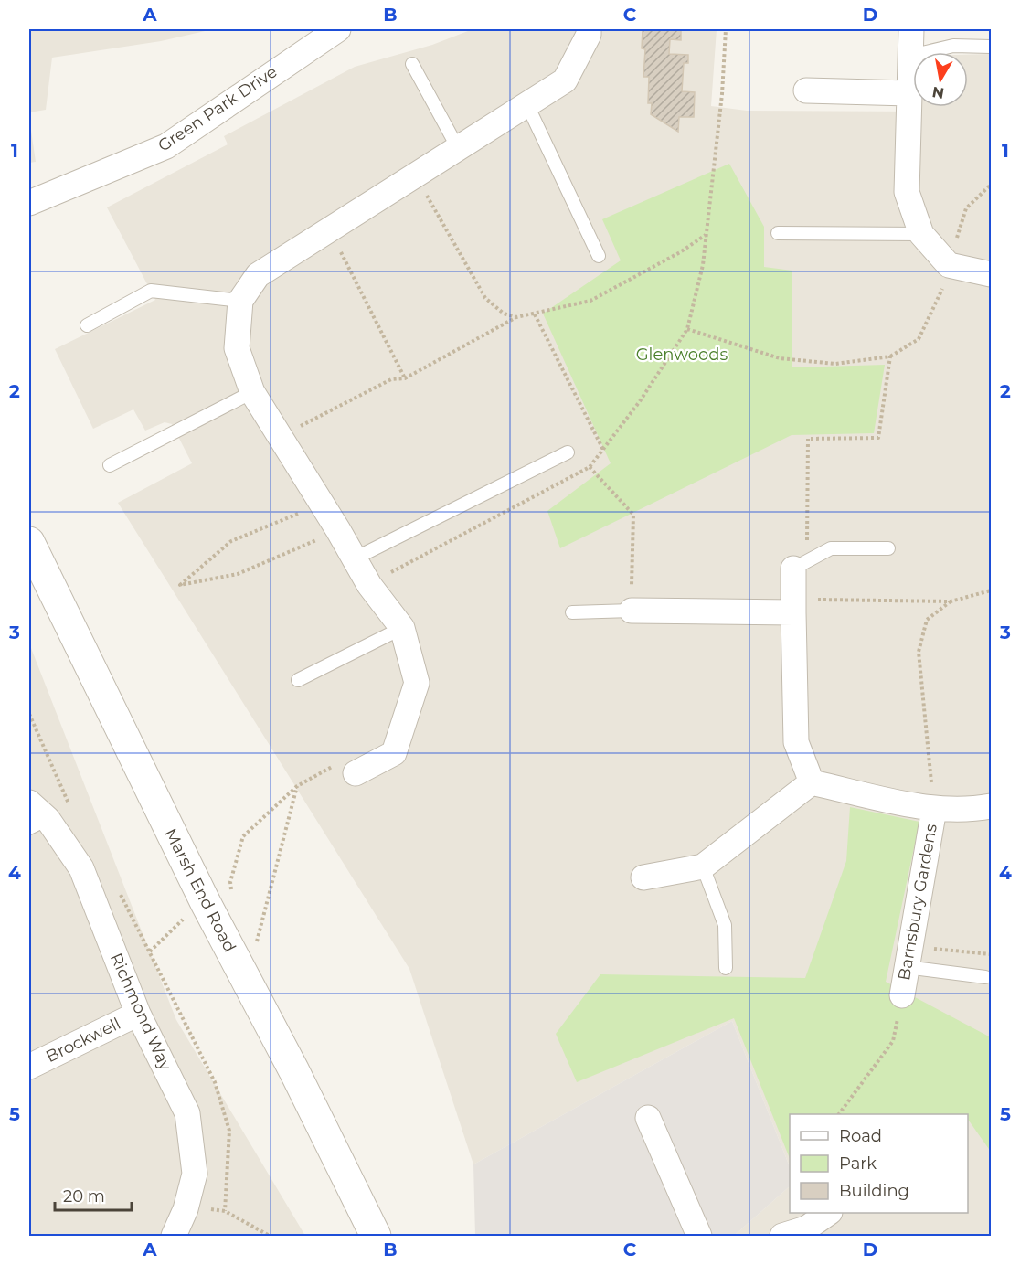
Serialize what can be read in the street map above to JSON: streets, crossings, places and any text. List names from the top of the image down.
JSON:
{
  "streets": {
    "street": [
      "Green Park Drive",
      "Marsh End Road",
      "Barnsbury Gardens",
      "Richmond Way",
      "Brockwell"
    ]
  },
  "crossings": [
    ["Richmond Way", "Brockwell"]
  ],
  "parks": ["Glenwoods"],
  "legend": ["Road", "Park", "Building"],
  "scale_bar": "20 m",
  "north": "bottom",
  "grid": {
    "columns": [
      "A",
      "B",
      "C",
      "D"
    ],
    "rows": [
      "1",
      "2",
      "3",
      "4",
      "5"
    ]
  }
}
